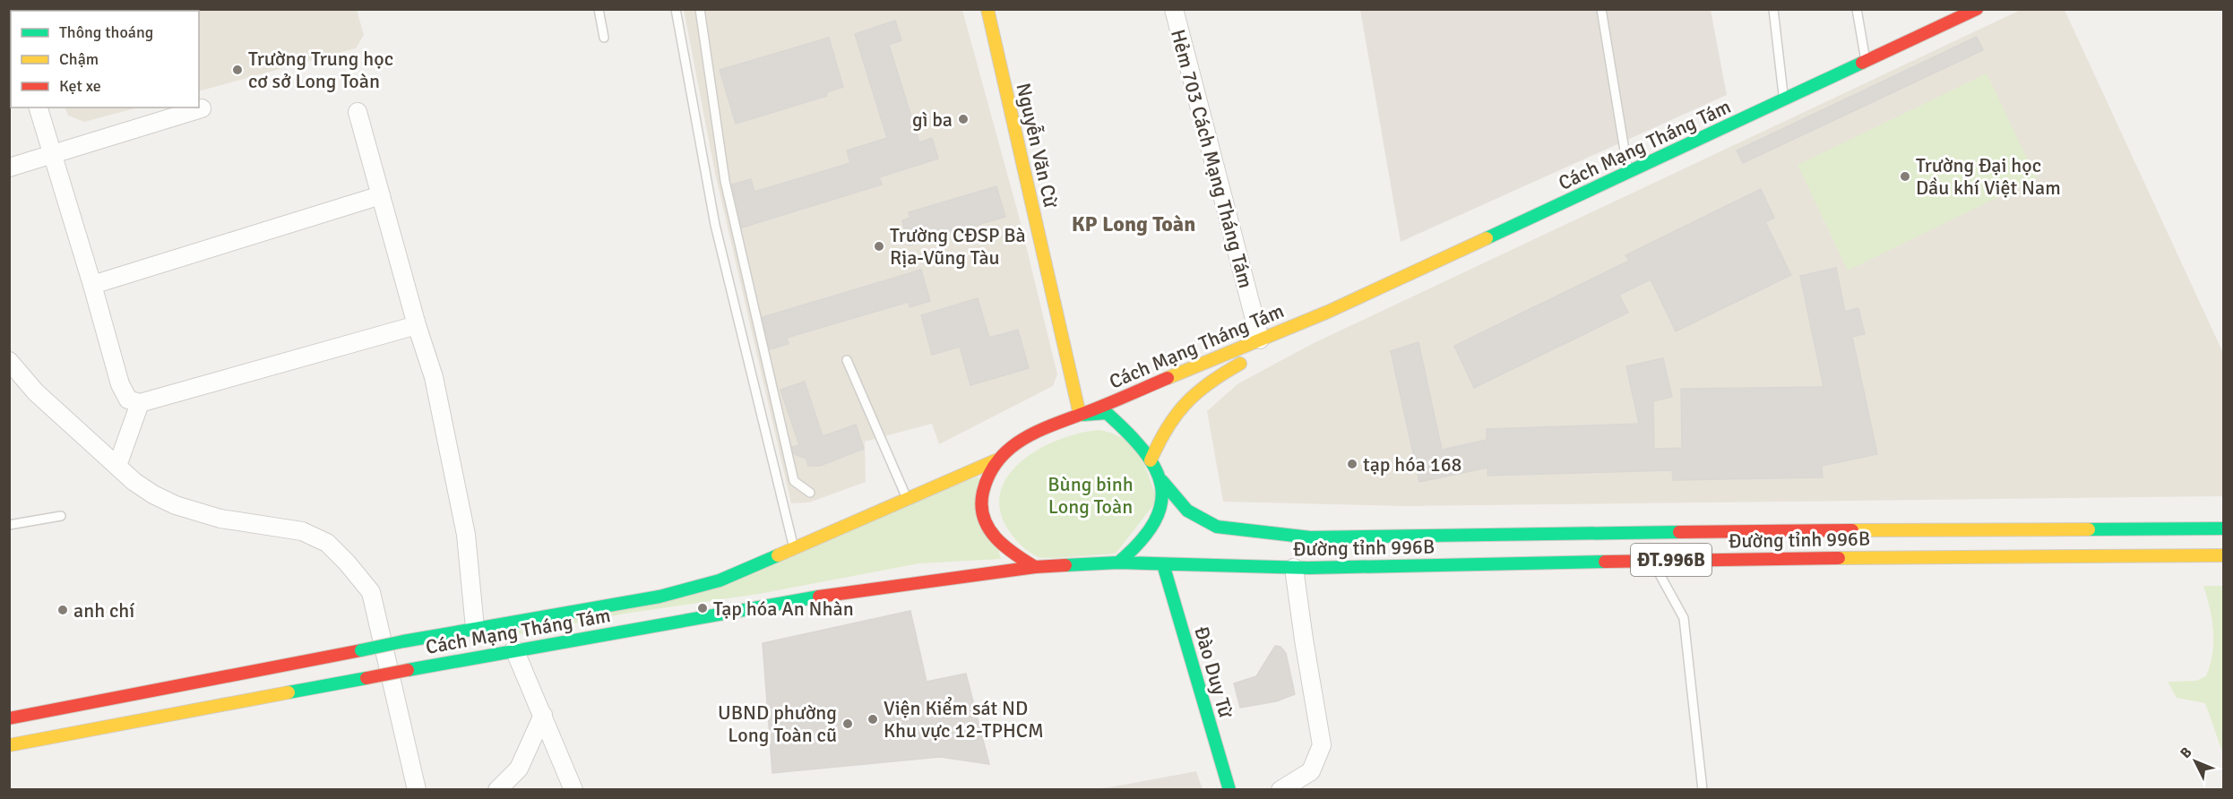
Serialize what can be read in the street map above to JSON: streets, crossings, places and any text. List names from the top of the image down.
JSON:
{
  "streets": {
    "main road": [
      "Cách Mạng Tháng Tám",
      "Nguyễn Văn Cừ",
      "Đường tỉnh 996B",
      "ĐT.996B",
      "Đào Duy Từ"
    ],
    "street": ["Hẻm 703 Cách Mạng Tháng Tám"]
  },
  "crossings": [
    ["Cách Mạng Tháng Tám", "Nguyễn Văn Cừ"],
    ["Cách Mạng Tháng Tám", "Hẻm 703 Cách Mạng Tháng Tám"],
    ["Cách Mạng Tháng Tám", "Đường tỉnh 996B"],
    ["Nguyễn Văn Cừ", "Đường tỉnh 996B"],
    ["Đường tỉnh 996B", "Đào Duy Từ"]
  ],
  "districts": ["KP Long Toàn"],
  "parks": ["Bùng binh Long Toàn"],
  "places": [
    "Trường Trung học cơ sở Long Toàn",
    "gì ba",
    "Trường Đại học Dầu khí Việt Nam",
    "Trường CĐSP Bà Rịa-Vũng Tàu",
    "tạp hóa 168",
    "Tạp hóa An Nhàn",
    "anh chí",
    "Viện Kiểm sát ND Khu vực 12-TPHCM",
    "UBND phường Long Toàn cũ"
  ],
  "legend": ["Thông thoáng", "Chậm", "Kẹt xe"],
  "north": "top left"
}
